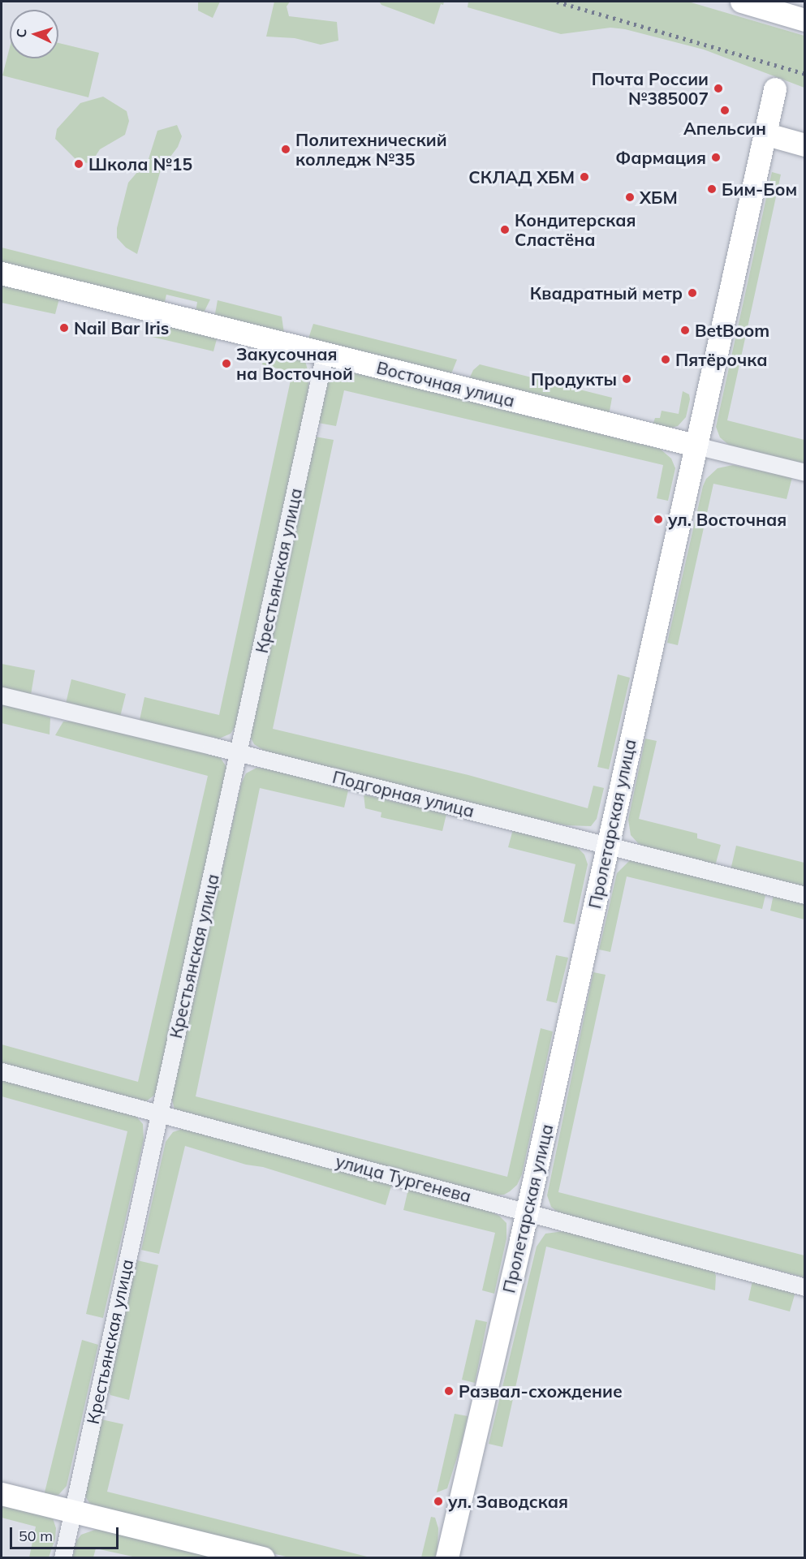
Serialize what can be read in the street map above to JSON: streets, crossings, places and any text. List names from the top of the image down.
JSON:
{
  "streets": {
    "street": [
      "Восточная улица",
      "Крестьянская улица",
      "Подгорная улица",
      "Пролетарская улица",
      "улица Тургенева"
    ]
  },
  "crossings": [
    ["Восточная улица", "Крестьянская улица"],
    ["Восточная улица", "Пролетарская улица"],
    ["Крестьянская улица", "Подгорная улица"],
    ["Крестьянская улица", "улица Тургенева"],
    ["Подгорная улица", "Пролетарская улица"],
    ["Пролетарская улица", "улица Тургенева"]
  ],
  "places": [
    "Почта России №385007",
    "Апельсин",
    "Политехнический колледж №35",
    "Фармация",
    "Школа №15",
    "СКЛАД ХБМ",
    "Бим-Бом",
    "ХБМ",
    "Кондитерская Сластёна",
    "Квадратный метр",
    "Nail Bar Iris",
    "BetBoom",
    "Пятёрочка",
    "Закусочная на Восточной",
    "Продукты",
    "ул. Восточная",
    "Развал-схождение",
    "ул. Заводская"
  ],
  "scale_bar": "50 m",
  "north": "left"
}
